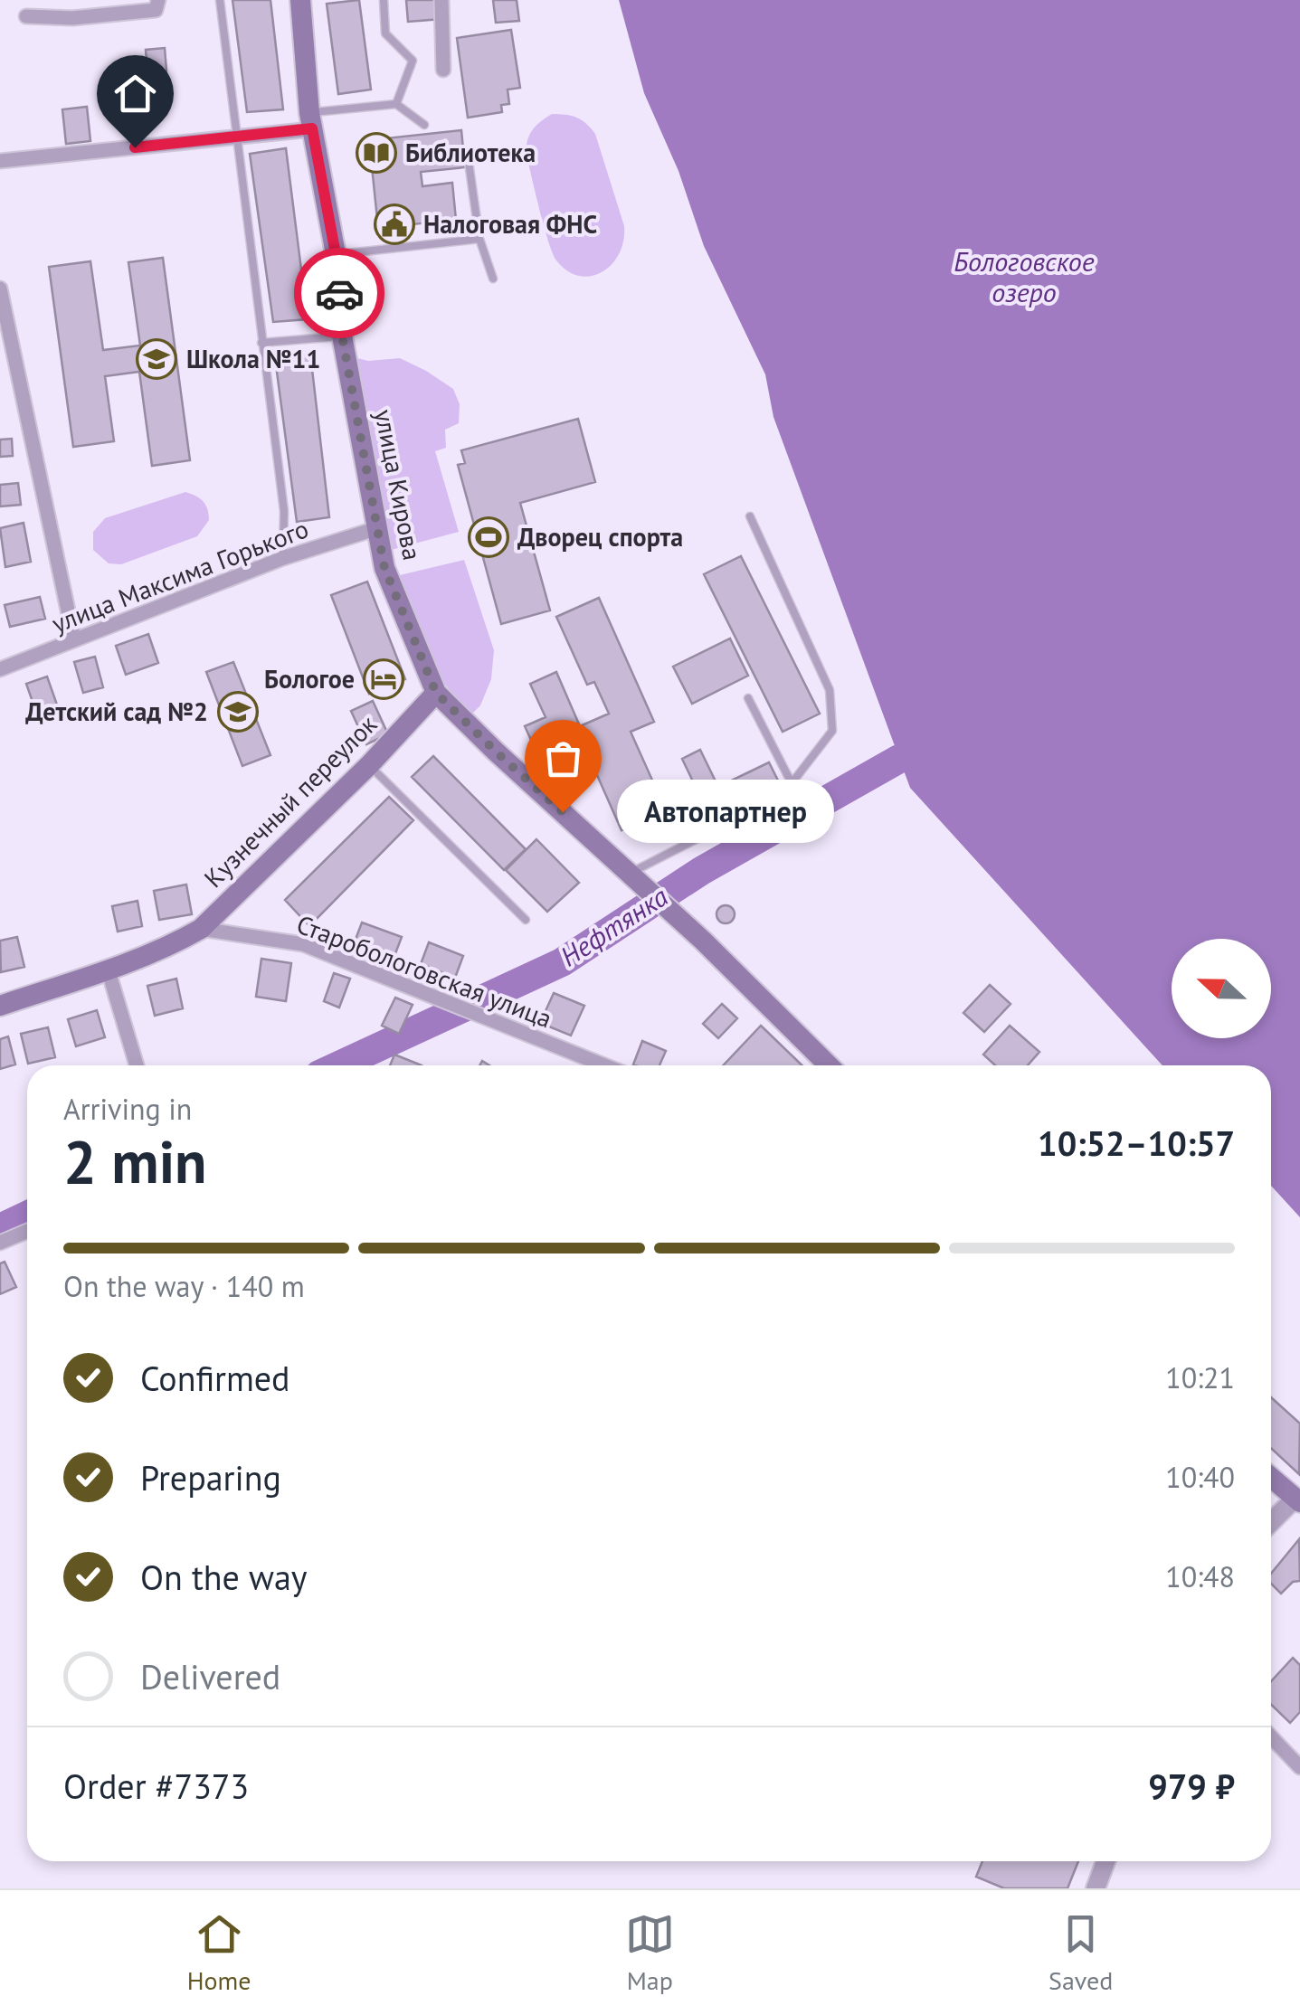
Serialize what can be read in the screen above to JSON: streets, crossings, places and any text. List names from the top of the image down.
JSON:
{
  "streets": {
    "main road": ["улица Кирова", "Кузнечный переулок"],
    "street": ["улица Максима Горького", "Старобологовская улица"]
  },
  "crossings": [
    ["улица Кирова", "улица Максима Горького"],
    ["улица Кирова", "Кузнечный переулок"],
    ["Кузнечный переулок", "Старобологовская улица"]
  ],
  "water": ["Бологовское озеро", "Нефтянка"],
  "places": {
    "library": ["Библиотека"],
    "public building": ["Налоговая ФНС"],
    "school or university": ["Школа №11", "Детский сад №2"],
    "sports": ["Дворец спорта"],
    "hotel": ["Бологое"],
    "other": ["Автопартнер"]
  },
  "north": "left",
  "page": {
    "bubble": "Автопартнер",
    "heading": ["2 min", "Arriving in", "10:52–10:57"],
    "panel": ["Order #7373", "979 ₽"],
    "bar": "On the way · 140 m",
    "list": [
      ["Confirmed", "10:21"],
      ["Preparing", "10:40"],
      ["On the way", "10:48"],
      "Delivered"
    ],
    "tabs": ["Home", "Map", "Saved"]
  }
}
